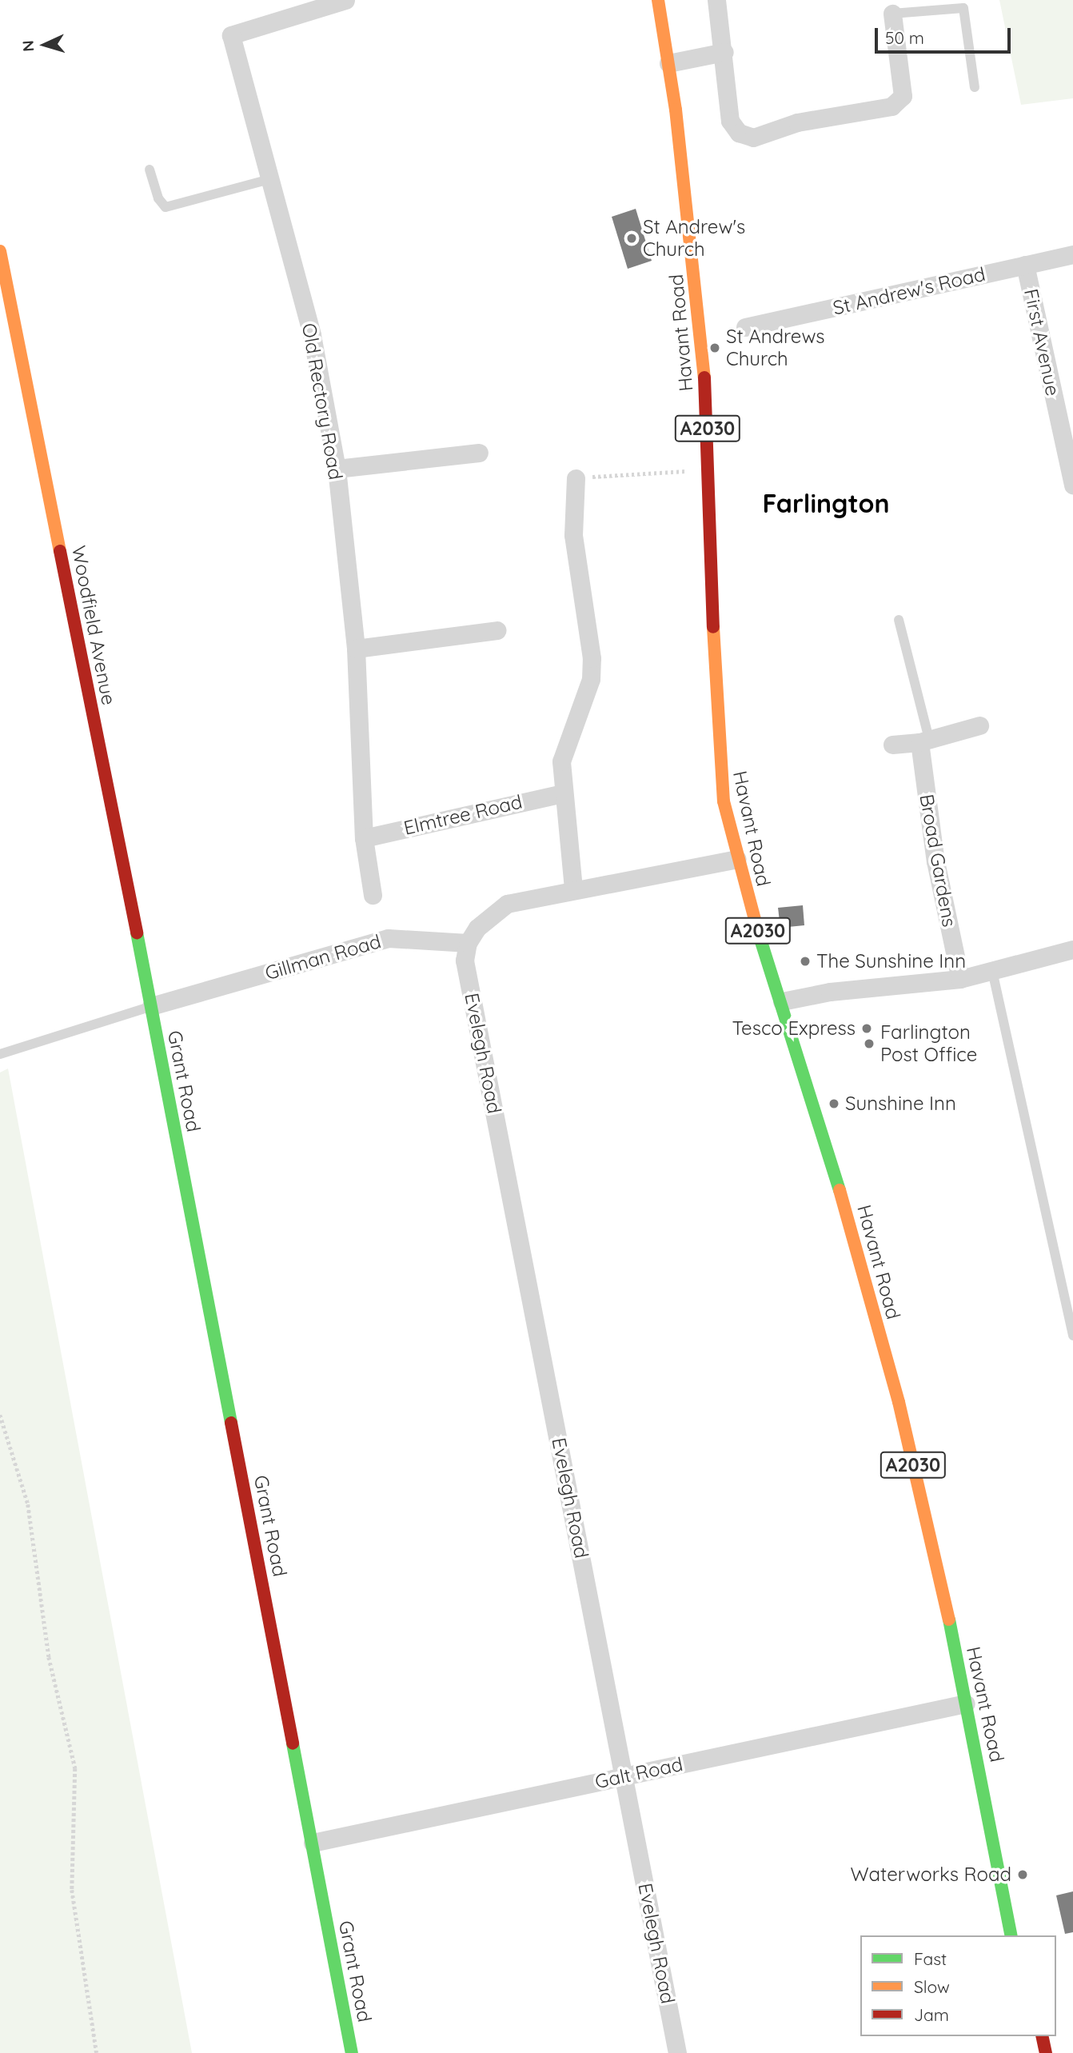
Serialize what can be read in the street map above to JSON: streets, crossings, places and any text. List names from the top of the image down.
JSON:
{
  "streets": {
    "main road": [
      "Havant Road",
      "A2030",
      "Woodfield Avenue",
      "Grant Road"
    ],
    "street": [
      "St Andrew's Road",
      "First Avenue",
      "Old Rectory Road",
      "Elmtree Road",
      "Broad Gardens",
      "Gillman Road",
      "Evelegh Road",
      "Galt Road"
    ]
  },
  "crossings": [
    ["St Andrew's Road", "First Avenue"],
    ["Havant Road", "Galt Road"],
    ["Old Rectory Road", "Elmtree Road"],
    ["Woodfield Avenue", "Gillman Road"],
    ["Woodfield Avenue", "Grant Road"],
    ["Gillman Road", "Evelegh Road"],
    ["Gillman Road", "Grant Road"],
    ["Evelegh Road", "Galt Road"],
    ["Grant Road", "Galt Road"]
  ],
  "districts": ["Farlington"],
  "places": [
    "St Andrew's Church",
    "St Andrews Church",
    "The Sunshine Inn",
    "Tesco Express",
    "Farlington Post Office",
    "Sunshine Inn",
    "Waterworks Road"
  ],
  "legend": ["Fast", "Slow", "Jam"],
  "scale_bar": "50 m",
  "north": "left"
}
